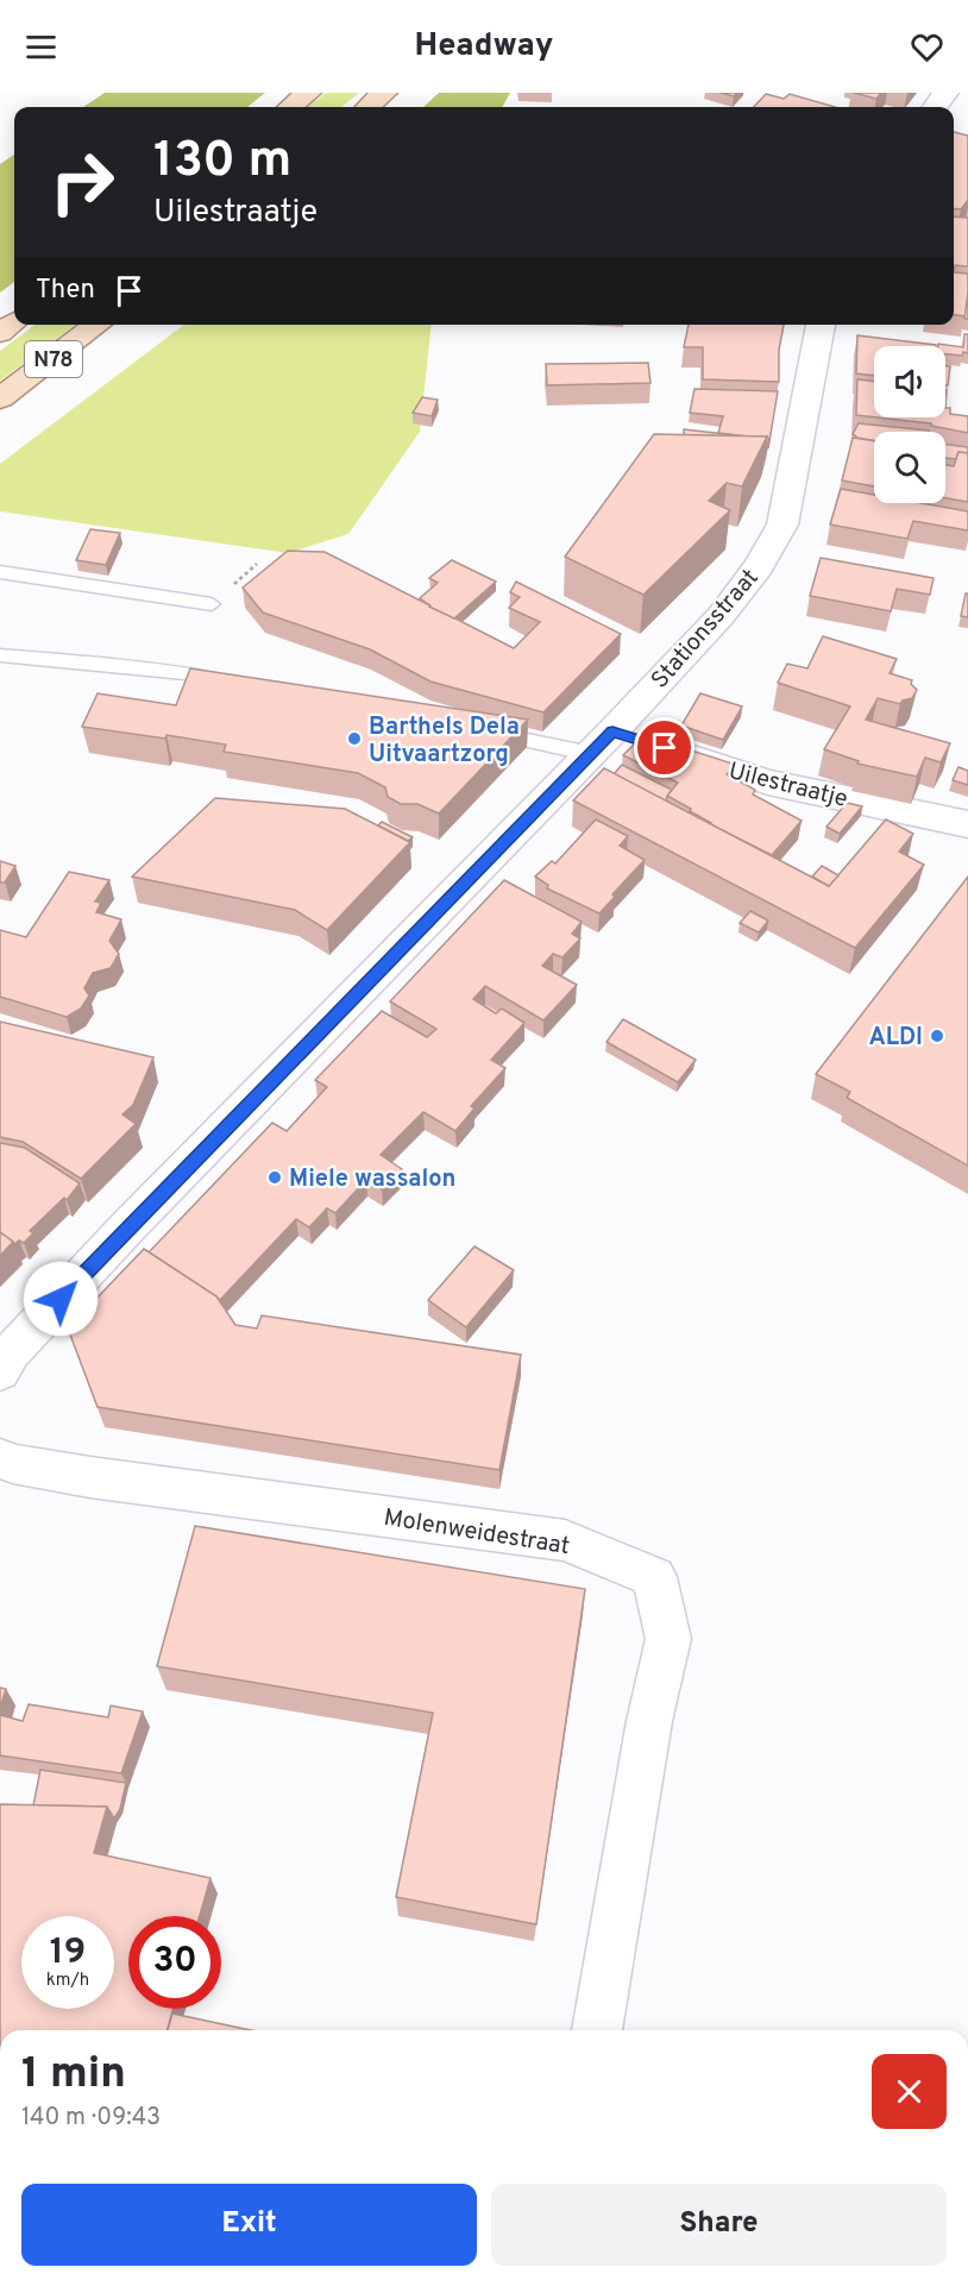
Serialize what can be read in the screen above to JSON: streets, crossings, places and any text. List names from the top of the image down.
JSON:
{
  "streets": {
    "main road": ["N78"],
    "street": ["Stationsstraat", "Uilestraatje", "Molenweidestraat"]
  },
  "crossings": [
    ["Stationsstraat", "Uilestraatje"]
  ],
  "places": ["Barthels Dela Uitvaartzorg", "ALDI", "Miele wassalon"],
  "page": {
    "header": "Headway",
    "turn": ["130 m", "Uilestraatje"],
    "then": "Then",
    "speed": "19 km/h",
    "limit": "30",
    "heading": ["1 min", "140 m · 09:43"],
    "buttons": ["Exit", "Share"]
  }
}
